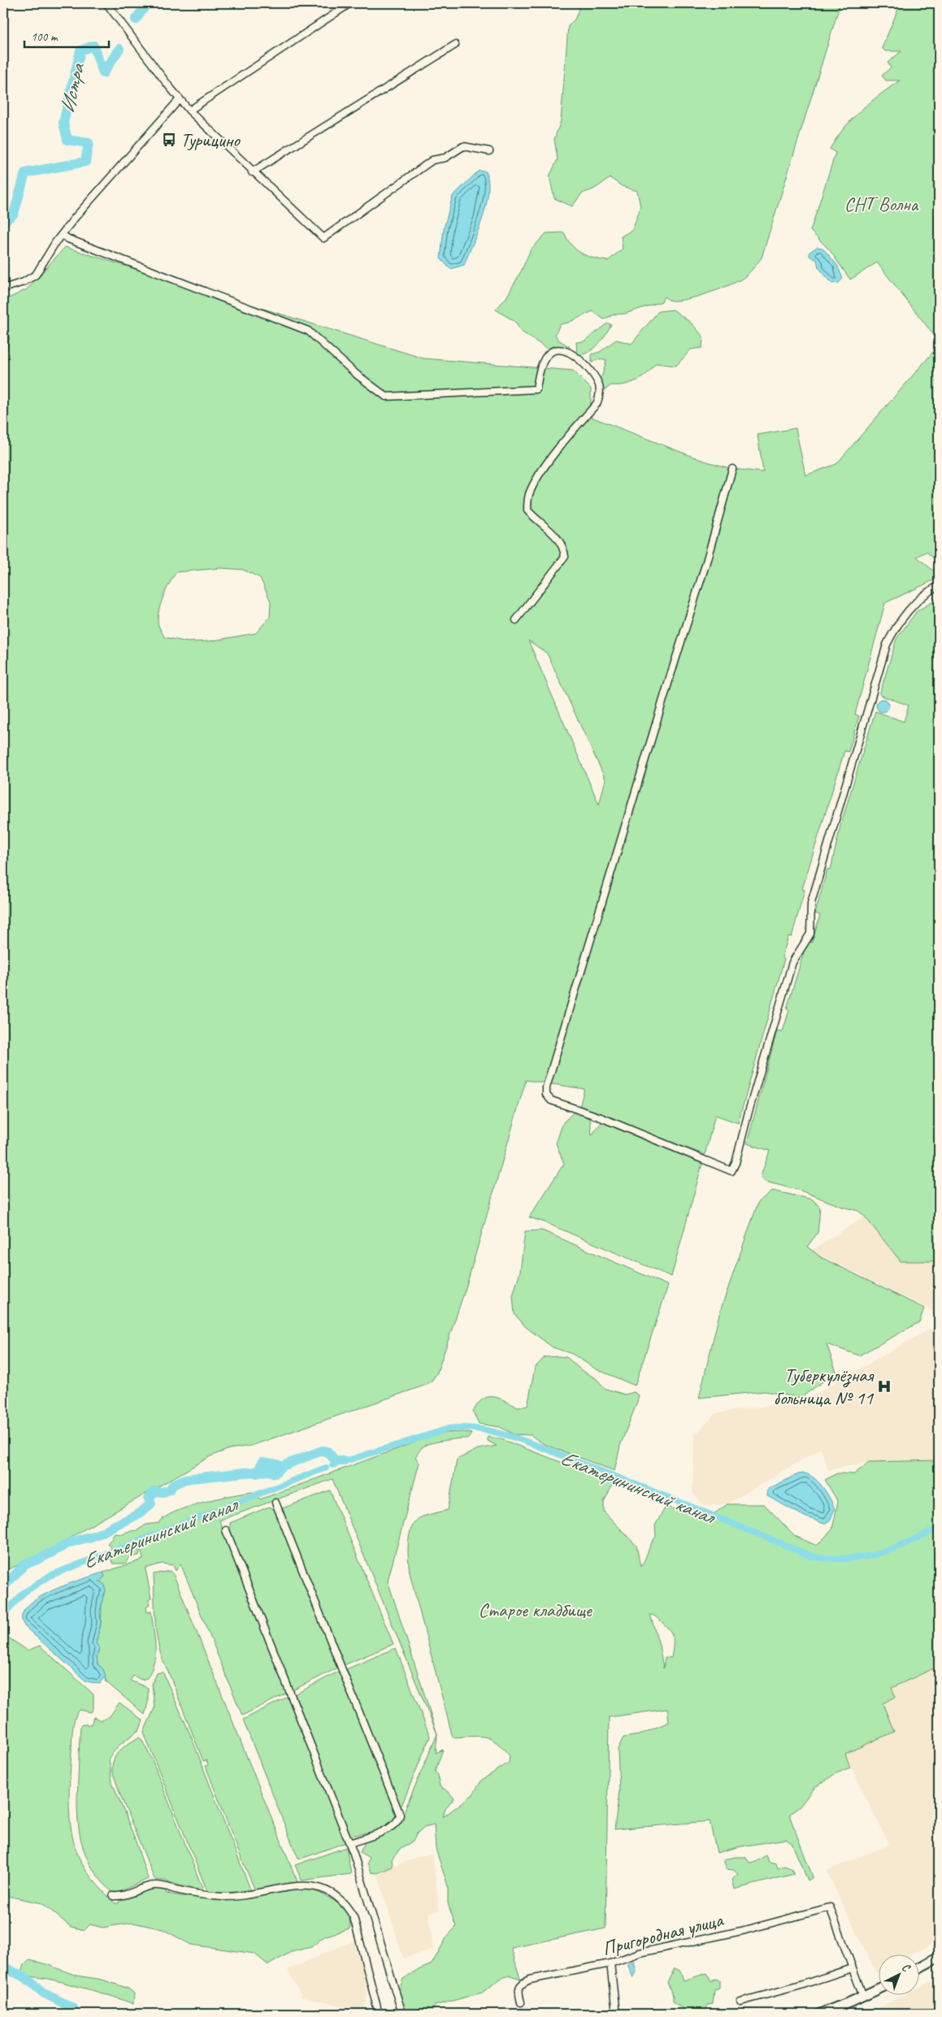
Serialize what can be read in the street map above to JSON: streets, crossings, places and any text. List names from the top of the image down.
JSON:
{
  "streets": {
    "street": ["Пригородная улица"]
  },
  "water": ["Истра", "Екатерининский канал"],
  "parks": ["СНТ Волна", "Старое кладбище"],
  "places": {
    "bus stop": ["Турицино"],
    "hospital": ["Туберкулёзная больница № 11"]
  },
  "scale_bar": "100 m",
  "north": "top right"
}
